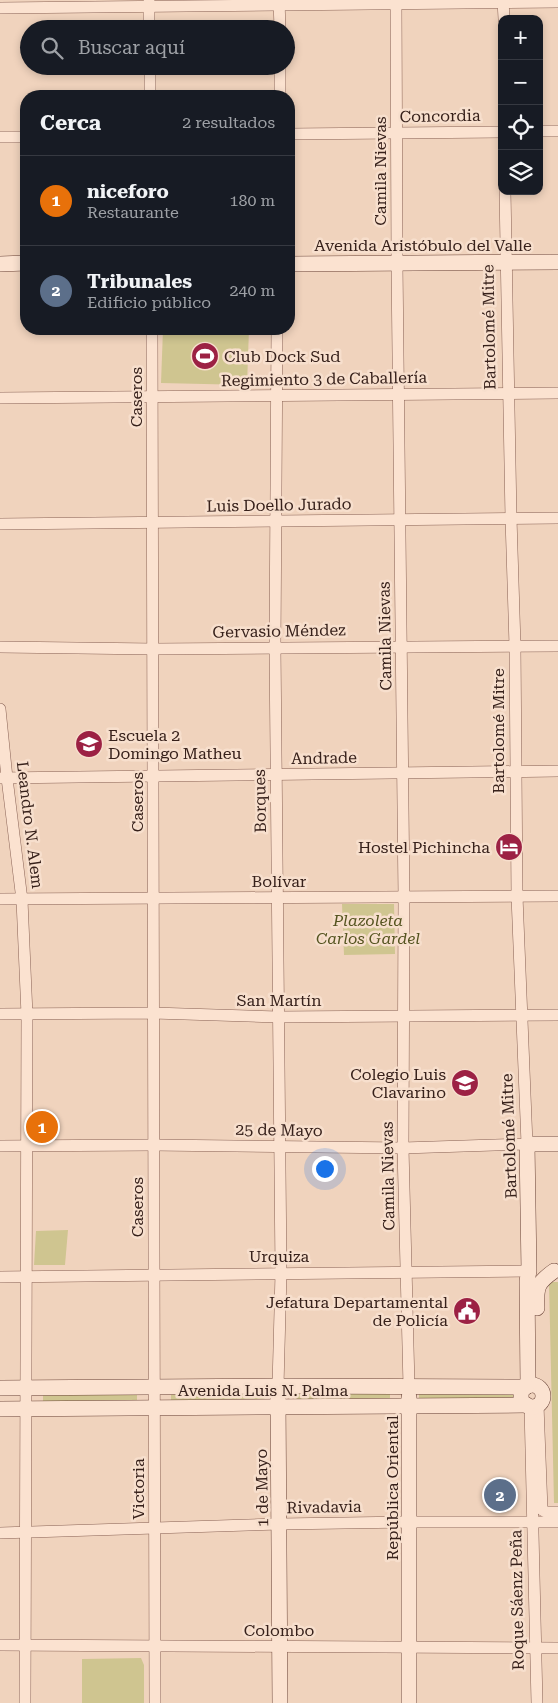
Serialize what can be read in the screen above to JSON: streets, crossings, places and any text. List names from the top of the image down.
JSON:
{
  "streets": {
    "main road": [
      "Avenida Aristóbulo del Valle",
      "Bartolomé Mitre",
      "25 de Mayo",
      "Urquiza",
      "Avenida Luis N. Palma",
      "1 de Mayo",
      "República Oriental"
    ],
    "street": [
      "Concordia",
      "Camila Nievas",
      "Regimiento 3 de Caballería",
      "Caseros",
      "Luis Doello Jurado",
      "Gervasio Méndez",
      "Andrade",
      "Borques",
      "Leandro N. Alem",
      "Bolívar",
      "San Martín",
      "Victoria",
      "Rivadavia",
      "Roque Sáenz Peña",
      "Colombo"
    ]
  },
  "crossings": [
    ["Concordia", "Camila Nievas"],
    ["Camila Nievas", "Avenida Aristóbulo del Valle"],
    ["Camila Nievas", "Regimiento 3 de Caballería"],
    ["Camila Nievas", "Luis Doello Jurado"],
    ["Camila Nievas", "Gervasio Méndez"],
    ["Camila Nievas", "Andrade"],
    ["Camila Nievas", "Bolívar"],
    ["Camila Nievas", "San Martín"],
    ["Camila Nievas", "25 de Mayo"],
    ["Camila Nievas", "Urquiza"],
    ["Camila Nievas", "República Oriental"],
    ["Avenida Aristóbulo del Valle", "Bartolomé Mitre"],
    ["Bartolomé Mitre", "Regimiento 3 de Caballería"],
    ["Bartolomé Mitre", "Luis Doello Jurado"],
    ["Bartolomé Mitre", "Gervasio Méndez"],
    ["Bartolomé Mitre", "Andrade"],
    ["Bartolomé Mitre", "Bolívar"],
    ["Bartolomé Mitre", "San Martín"],
    ["Bartolomé Mitre", "25 de Mayo"],
    ["Bartolomé Mitre", "Urquiza"],
    ["Regimiento 3 de Caballería", "Caseros"],
    ["Regimiento 3 de Caballería", "Borques"],
    ["Caseros", "Luis Doello Jurado"],
    ["Caseros", "Gervasio Méndez"],
    ["Caseros", "Andrade"],
    ["Caseros", "Bolívar"],
    ["Caseros", "San Martín"],
    ["Caseros", "25 de Mayo"],
    ["Caseros", "Urquiza"],
    ["Caseros", "Victoria"],
    ["Luis Doello Jurado", "Borques"],
    ["Gervasio Méndez", "Borques"],
    ["Andrade", "Borques"],
    ["Andrade", "Leandro N. Alem"],
    ["Borques", "Bolívar"],
    ["Borques", "San Martín"],
    ["Borques", "25 de Mayo"],
    ["Borques", "Urquiza"],
    ["Borques", "1 de Mayo"],
    ["Leandro N. Alem", "Bolívar"],
    ["Leandro N. Alem", "San Martín"],
    ["Leandro N. Alem", "25 de Mayo"],
    ["Leandro N. Alem", "Urquiza"],
    ["Leandro N. Alem", "Avenida Luis N. Palma"],
    ["Leandro N. Alem", "Rivadavia"],
    ["Leandro N. Alem", "Colombo"],
    ["Urquiza", "1 de Mayo"],
    ["Urquiza", "República Oriental"],
    ["Urquiza", "Victoria"],
    ["Avenida Luis N. Palma", "1 de Mayo"],
    ["Avenida Luis N. Palma", "República Oriental"],
    ["Avenida Luis N. Palma", "Victoria"],
    ["Avenida Luis N. Palma", "Roque Sáenz Peña"],
    ["1 de Mayo", "Rivadavia"],
    ["1 de Mayo", "Colombo"],
    ["República Oriental", "Rivadavia"],
    ["República Oriental", "Colombo"],
    ["Victoria", "Rivadavia"],
    ["Victoria", "Colombo"],
    ["Rivadavia", "Roque Sáenz Peña"],
    ["Roque Sáenz Peña", "Colombo"]
  ],
  "parks": ["Plazoleta Carlos Gardel"],
  "places": {
    "sports": ["Club Dock Sud"],
    "school or university": ["Escuela 2 Domingo Matheu", "Colegio Luis Clavarino"],
    "hotel": ["Hostel Pichincha"],
    "public building": ["Jefatura Departamental de Policía"]
  },
  "page": {
    "map_buttons": ["+", "−"],
    "search": "Buscar aquí",
    "heading": ["Cerca", "2 resultados"],
    "list": [
      {
        "mark": "1",
        "name": "niceforo",
        "note": "Restaurante",
        "value": "180 m"
      },
      {
        "mark": "2",
        "name": "Tribunales",
        "note": "Edificio público",
        "value": "240 m"
      }
    ],
    "pins": ["1", "2"]
  }
}
